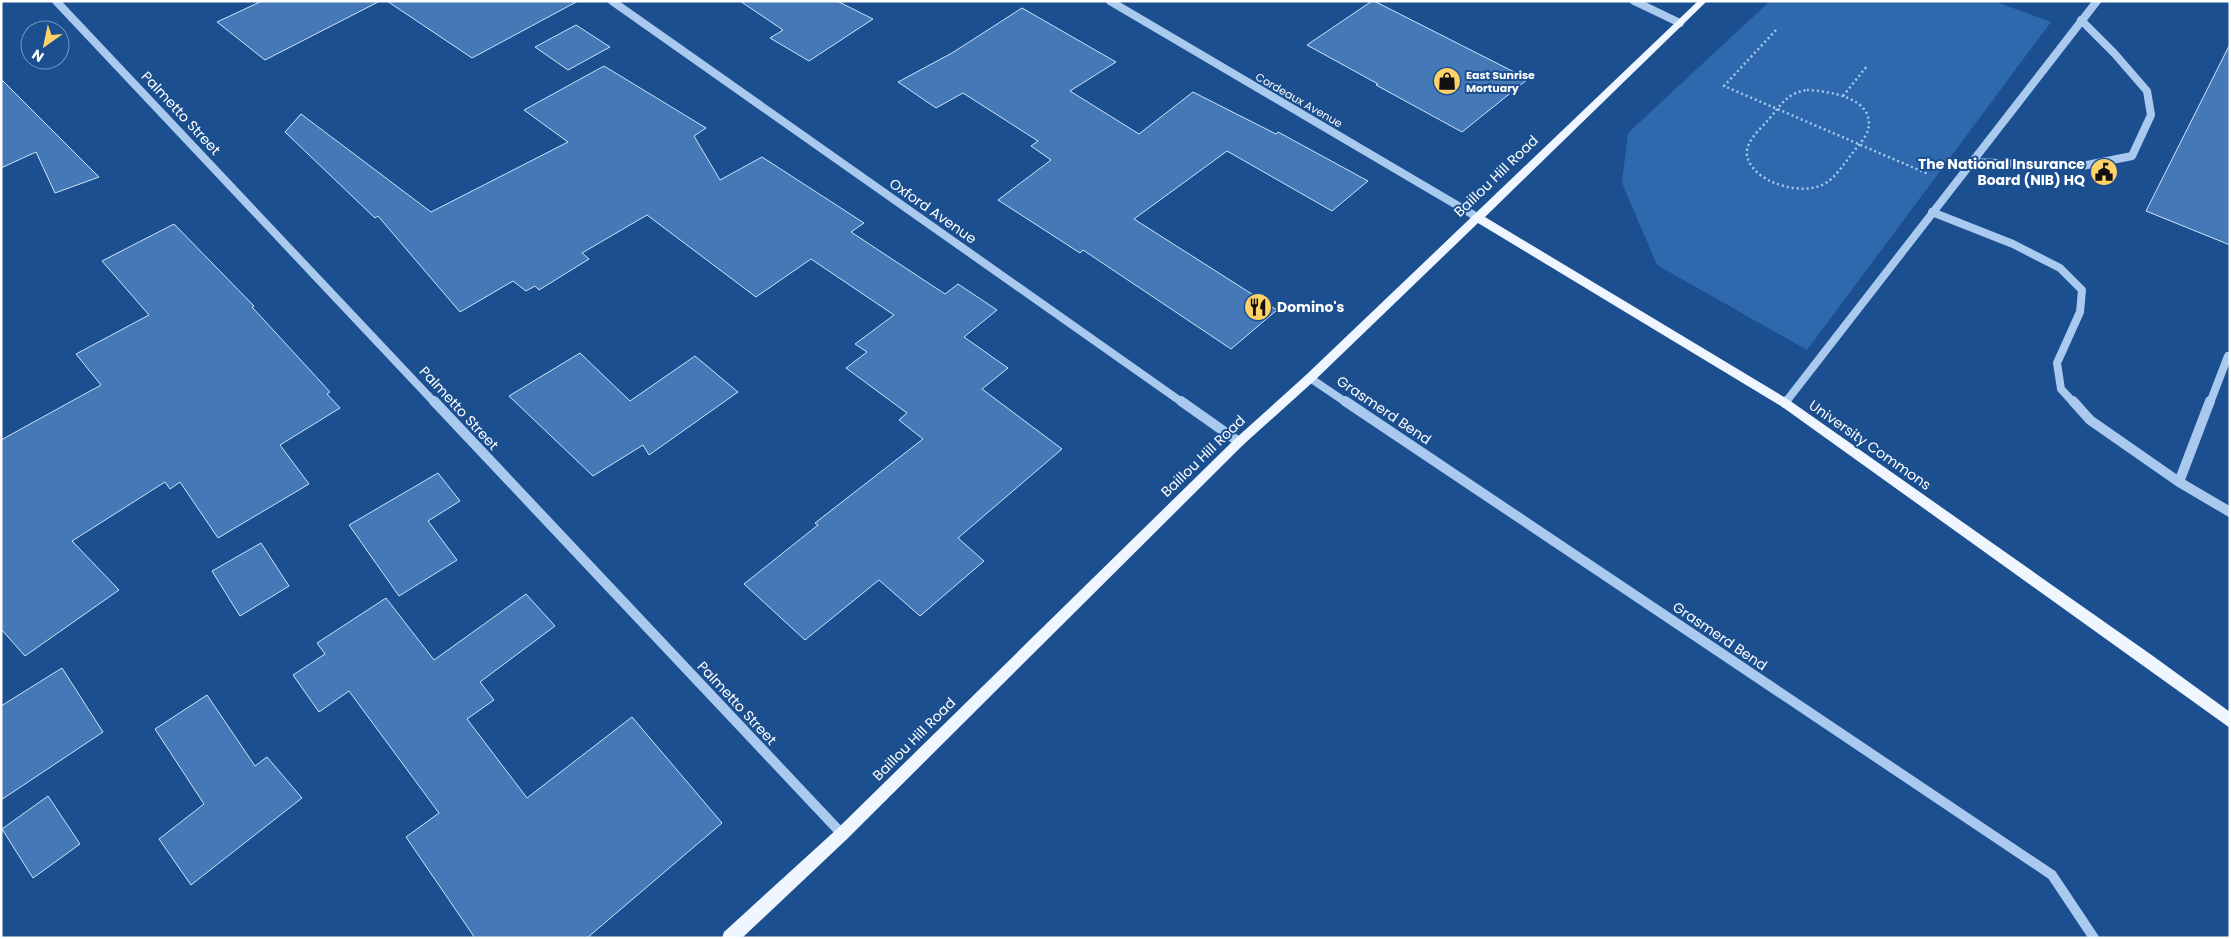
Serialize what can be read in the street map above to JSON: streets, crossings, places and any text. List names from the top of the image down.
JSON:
{
  "streets": {
    "main road": ["Baillou Hill Road", "University Commons"],
    "street": [
      "Cordeaux Avenue",
      "Palmetto Street",
      "Oxford Avenue",
      "Grasmerd Bend"
    ]
  },
  "crossings": [
    ["Cordeaux Avenue", "Baillou Hill Road"],
    ["Cordeaux Avenue", "University Commons"],
    ["Palmetto Street", "Baillou Hill Road"],
    ["Baillou Hill Road", "Oxford Avenue"],
    ["Baillou Hill Road", "Grasmerd Bend"],
    ["Baillou Hill Road", "University Commons"]
  ],
  "places": {
    "shop": ["East Sunrise Mortuary"],
    "public building": ["The National Insurance Board (NIB) HQ"],
    "restaurant": ["Domino's"]
  },
  "north": "bottom left"
}
